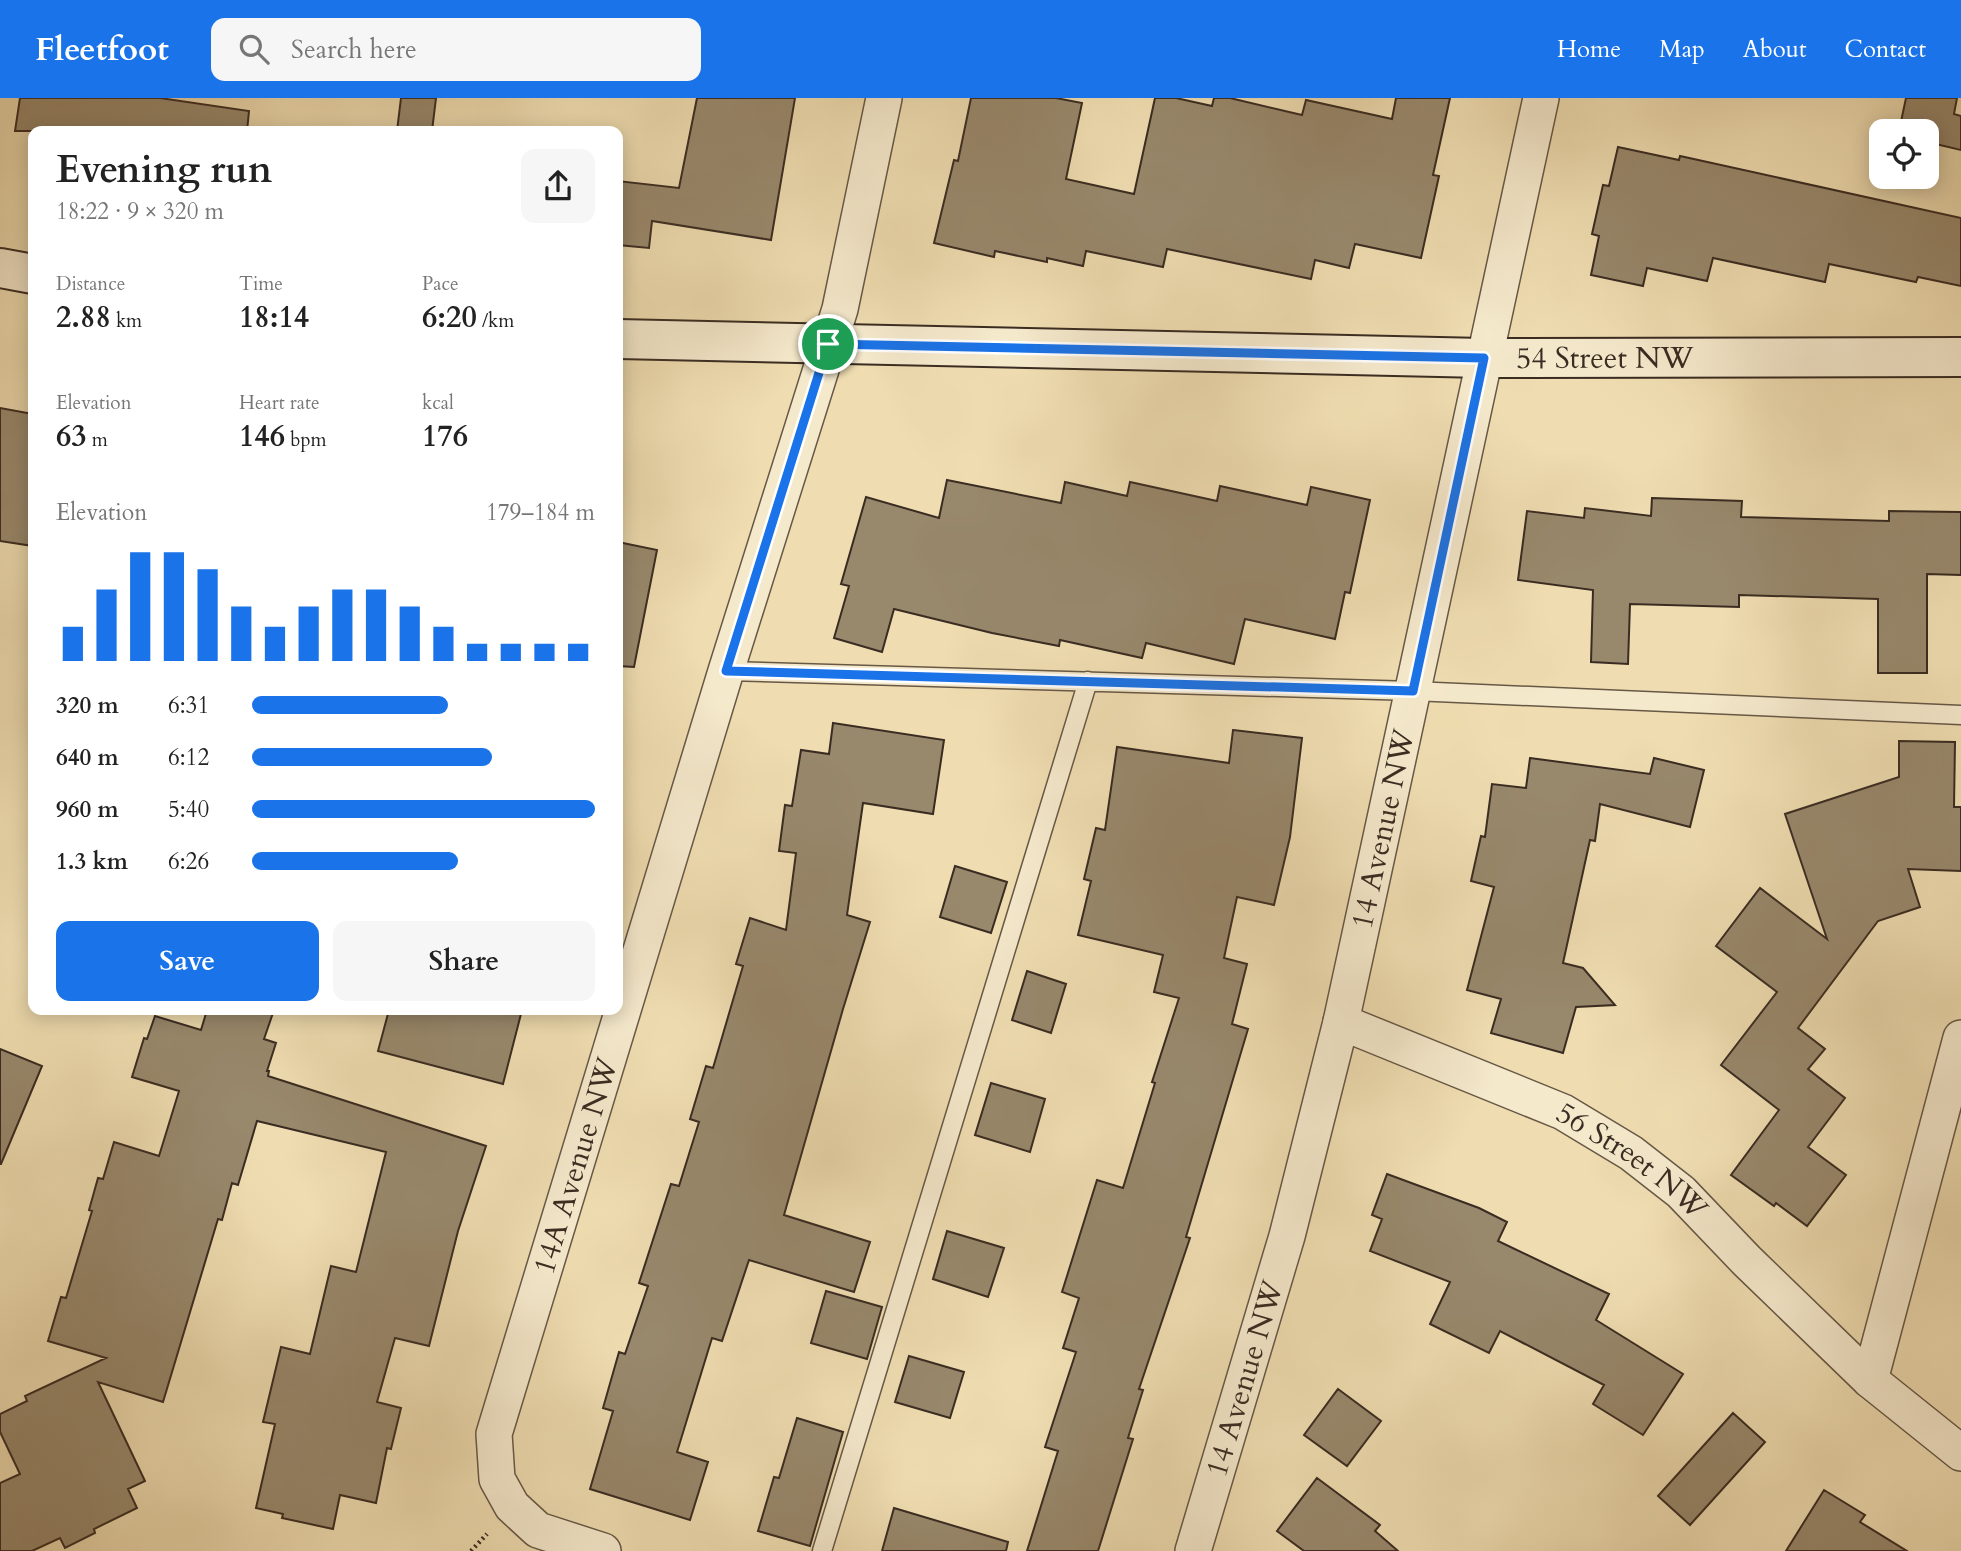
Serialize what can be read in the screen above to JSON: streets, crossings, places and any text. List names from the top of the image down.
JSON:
{
  "streets": {
    "street": [
      "54 Street NW",
      "14 Avenue NW",
      "56 Street NW",
      "14A Avenue NW"
    ]
  },
  "crossings": [
    ["54 Street NW", "14 Avenue NW"],
    ["54 Street NW", "14A Avenue NW"],
    ["14 Avenue NW", "56 Street NW"]
  ],
  "page": {
    "header": "Fleetfoot",
    "search": "Search here",
    "nav": [
      "Home",
      "Map",
      "About",
      "Contact"
    ],
    "heading": ["Evening run", "18:22 · 9 × 320 m"],
    "stats": [
      ["Distance", "2.88 km"],
      ["Time", "18:14"],
      ["Pace", "6:20 /km"],
      ["Elevation", "63 m"],
      ["Heart rate", "146 bpm"],
      ["kcal", "176"]
    ],
    "chart": ["Elevation", "179–184 m"],
    "list": [
      {
        "name": "320 m",
        "note": "6:31"
      },
      {
        "name": "640 m",
        "note": "6:12"
      },
      {
        "name": "960 m",
        "note": "5:40"
      },
      {
        "name": "1.3 km",
        "note": "6:26"
      }
    ],
    "buttons": ["Save", "Share"]
  }
}
